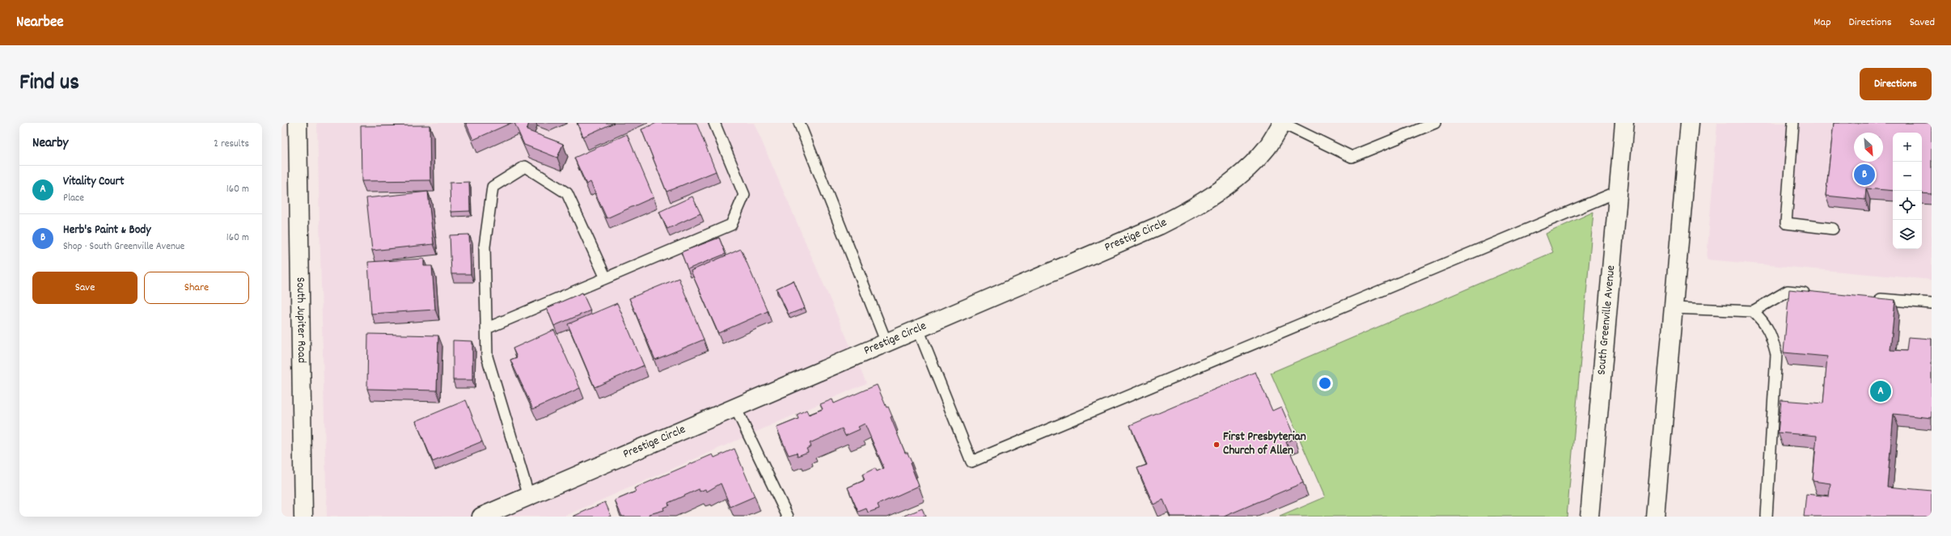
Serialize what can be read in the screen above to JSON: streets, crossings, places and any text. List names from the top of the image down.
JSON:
{
  "streets": {
    "street": ["Prestige Circle", "South Greenville Avenue", "South Jupiter Road"]
  },
  "places": ["First Presbyterian Church of Allen"],
  "north": "bottom right",
  "page": {
    "header": "Nearbee",
    "nav": ["Map", "Directions", "Saved"],
    "title": "Find us",
    "buttons": [
      "Directions",
      ["Save", "Share"]
    ],
    "heading": ["Nearby", "2 results"],
    "map_buttons": ["+", "−"],
    "pins": ["B", "A"],
    "list": [
      {
        "mark": "A",
        "name": "Vitality Court",
        "note": "Place",
        "value": "160 m"
      },
      {
        "mark": "B",
        "name": "Herb's Paint & Body",
        "note": "Shop · South Greenville Avenue",
        "value": "160 m"
      }
    ]
  }
}
